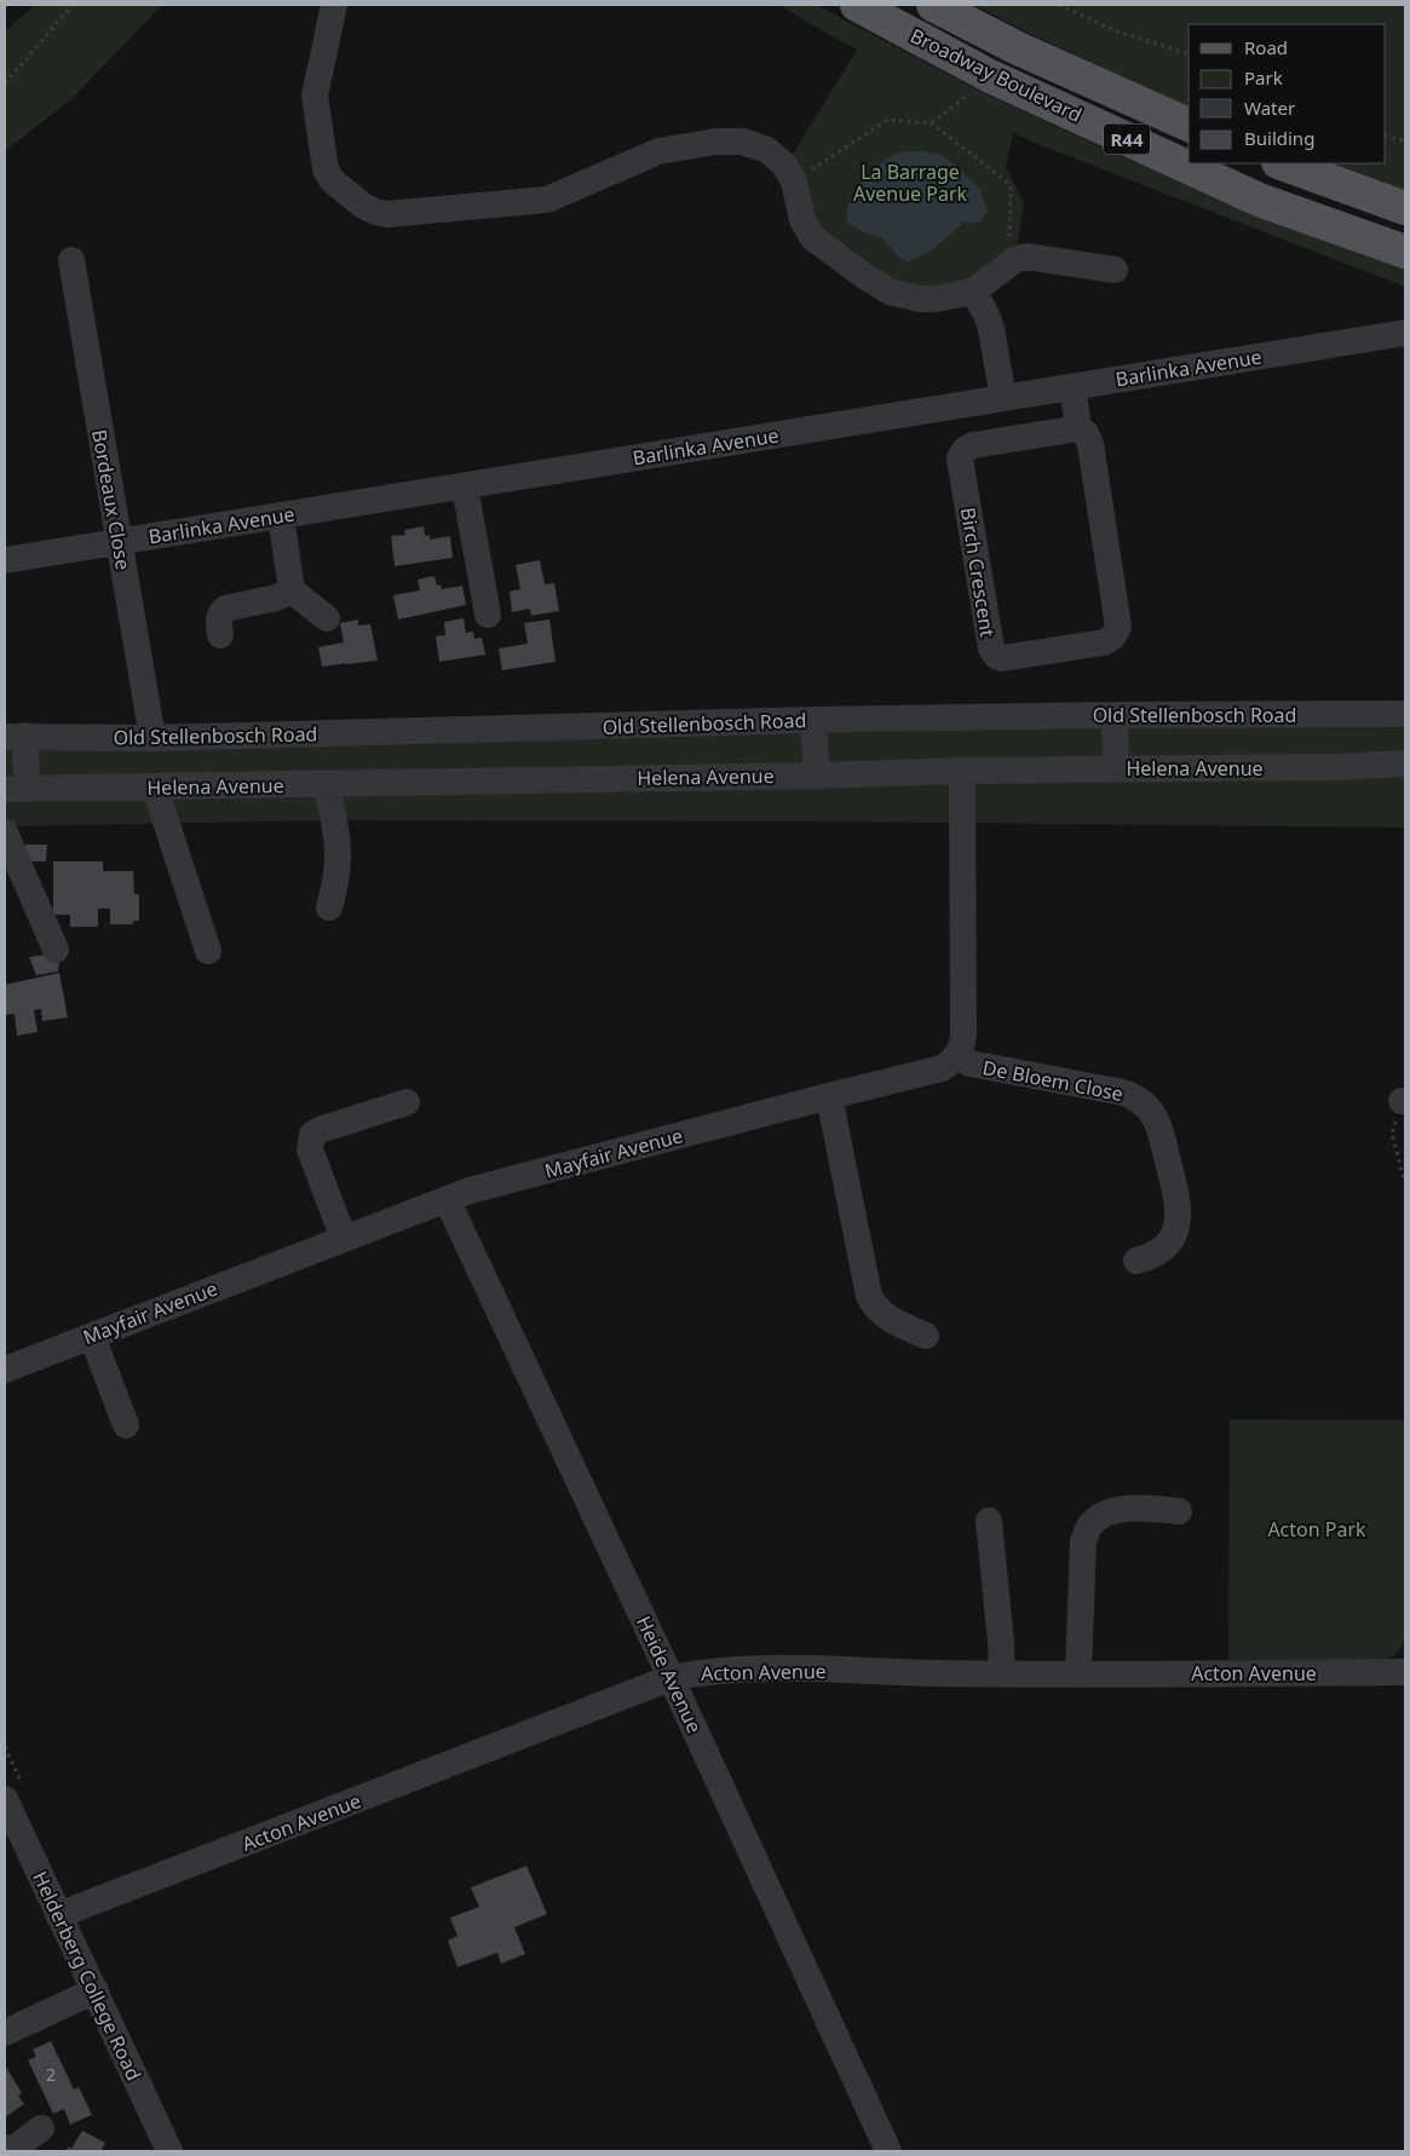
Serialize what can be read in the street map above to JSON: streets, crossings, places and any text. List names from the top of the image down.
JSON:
{
  "streets": {
    "main road": ["Broadway Boulevard", "R44"],
    "street": [
      "Barlinka Avenue",
      "Bordeaux Close",
      "Birch Crescent",
      "Old Stellenbosch Road",
      "Helena Avenue",
      "De Bloem Close",
      "Mayfair Avenue",
      "Acton Avenue",
      "Heide Avenue",
      "Helderberg College Road"
    ]
  },
  "crossings": [
    ["Barlinka Avenue", "Bordeaux Close"],
    ["Barlinka Avenue", "Birch Crescent"],
    ["Bordeaux Close", "Old Stellenbosch Road"],
    ["De Bloem Close", "Mayfair Avenue"],
    ["Mayfair Avenue", "Heide Avenue"],
    ["Acton Avenue", "Heide Avenue"],
    ["Acton Avenue", "Helderberg College Road"]
  ],
  "parks": ["La Barrage Avenue Park", "Acton Park"],
  "house_numbers": ["2"],
  "legend": [
    "Road",
    "Park",
    "Water",
    "Building"
  ]
}
